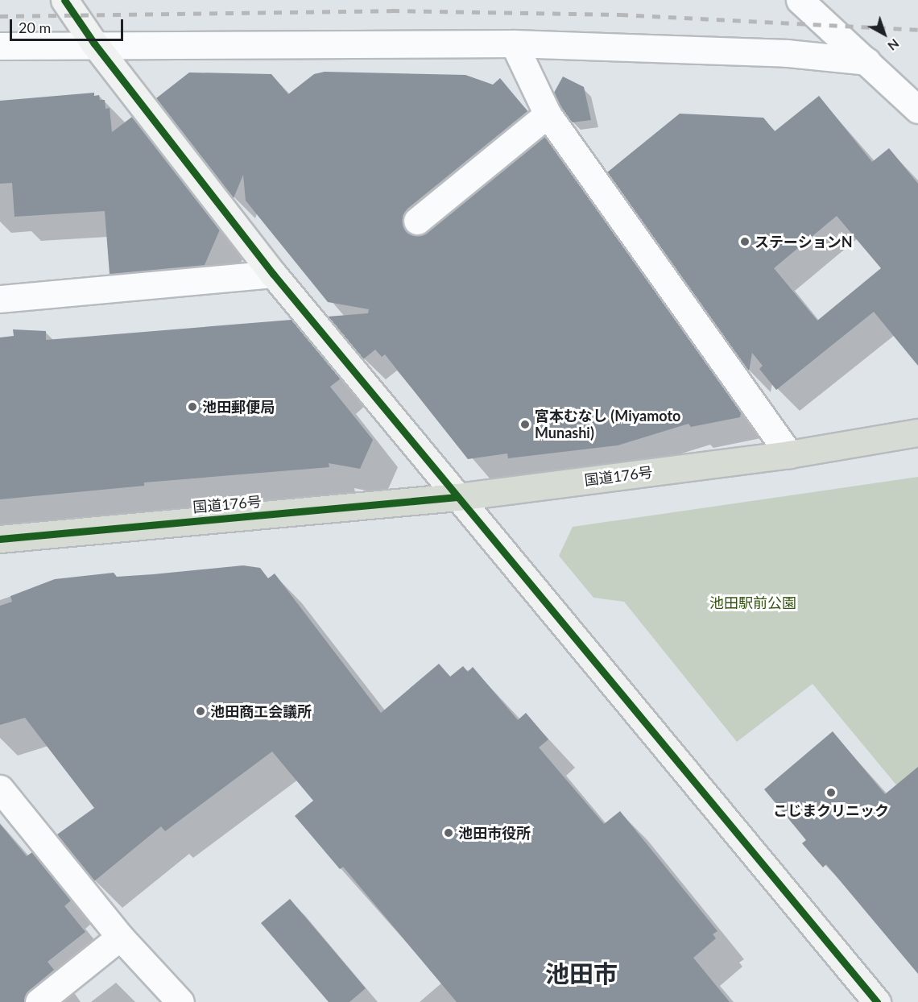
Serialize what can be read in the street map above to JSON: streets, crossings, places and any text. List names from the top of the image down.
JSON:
{
  "streets": {
    "highway": ["国道176号"]
  },
  "districts": ["池田市"],
  "parks": ["池田駅前公園"],
  "places": [
    "ステーションN",
    "池田郵便局",
    "宮本むなし (Miyamoto Munashi)",
    "池田商工会議所",
    "こじまクリニック",
    "池田市役所"
  ],
  "scale_bar": "20 m",
  "north": "bottom right"
}
